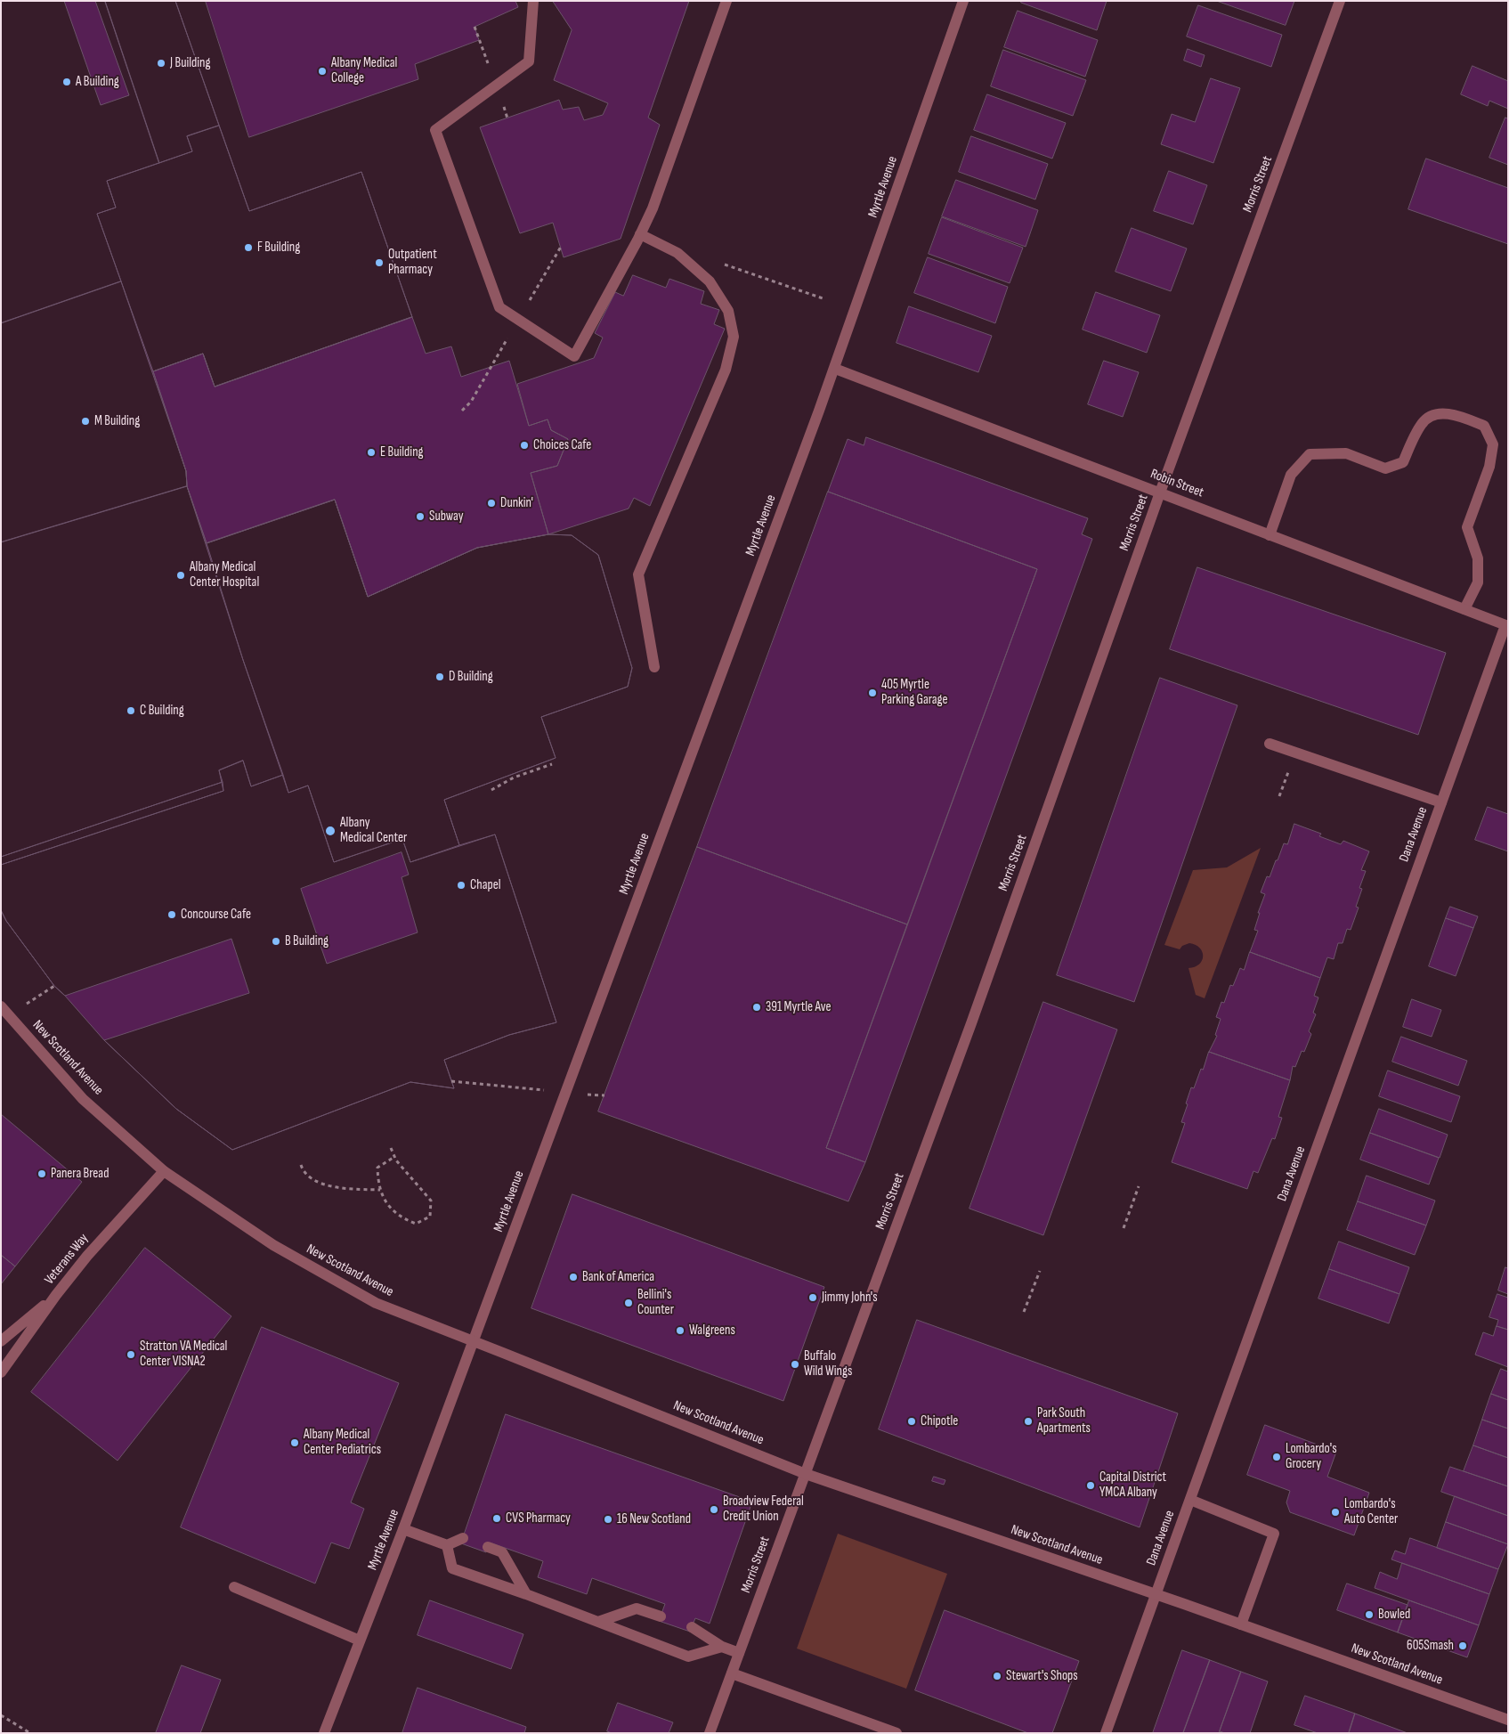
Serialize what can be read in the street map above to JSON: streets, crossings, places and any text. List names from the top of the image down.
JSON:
{
  "streets": {
    "street": [
      "Morris Street",
      "Myrtle Avenue",
      "Robin Street",
      "Dana Avenue",
      "New Scotland Avenue",
      "Veterans Way"
    ]
  },
  "crossings": [
    ["Morris Street", "Robin Street"],
    ["Morris Street", "New Scotland Avenue"],
    ["Myrtle Avenue", "Robin Street"],
    ["Myrtle Avenue", "New Scotland Avenue"],
    ["Robin Street", "Dana Avenue"],
    ["Dana Avenue", "New Scotland Avenue"],
    ["New Scotland Avenue", "Veterans Way"]
  ],
  "places": [
    "J Building",
    "Albany Medical College",
    "A Building",
    "F Building",
    "Outpatient Pharmacy",
    "M Building",
    "Choices Cafe",
    "E Building",
    "Dunkin'",
    "Subway",
    "Albany Medical Center Hospital",
    "D Building",
    "405 Myrtle Parking Garage",
    "C Building",
    "Albany Medical Center",
    "Chapel",
    "Concourse Cafe",
    "B Building",
    "391 Myrtle Ave",
    "Panera Bread",
    "Bank of America",
    "Jimmy John's",
    "Bellini's Counter",
    "Walgreens",
    "Stratton VA Medical Center VISNA2",
    "Buffalo Wild Wings",
    "Chipotle",
    "Park South Apartments",
    "Albany Medical Center Pediatrics",
    "Lombardo's Grocery",
    "Capital District YMCA Albany",
    "Broadview Federal Credit Union",
    "Lombardo's Auto Center",
    "CVS Pharmacy",
    "16 New Scotland",
    "Bowled",
    "605Smash",
    "Stewart's Shops"
  ]
}
